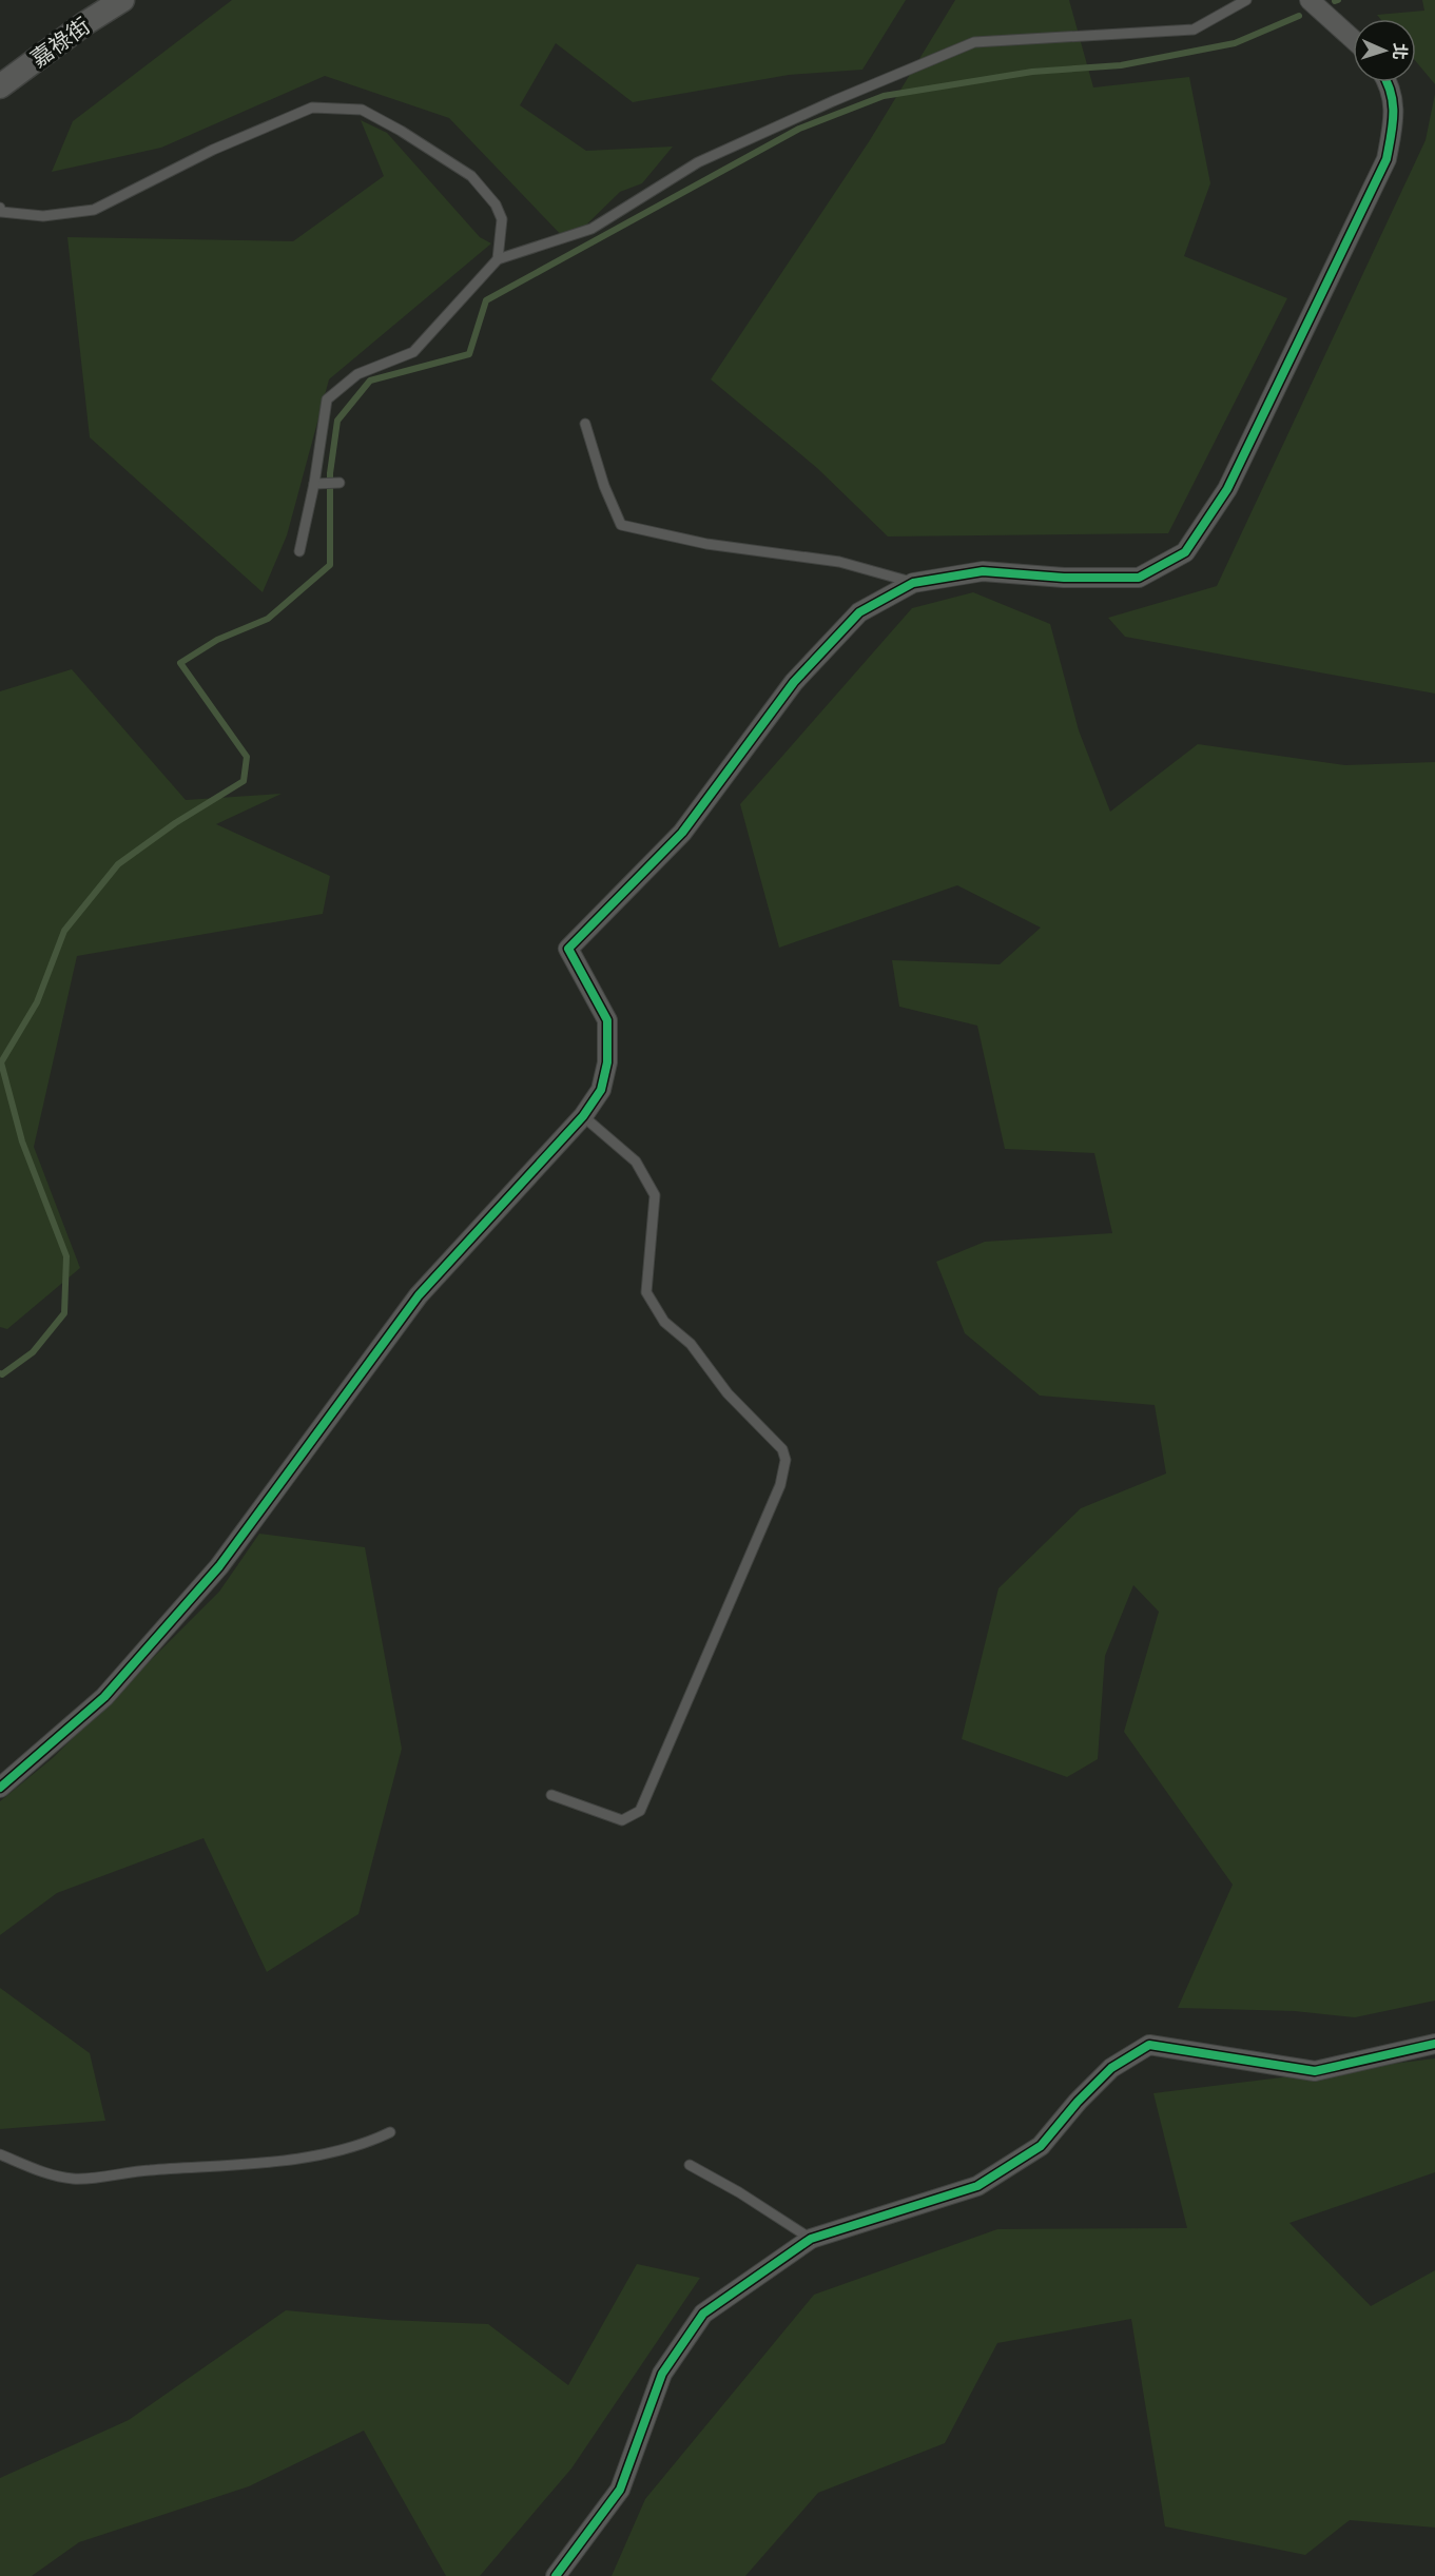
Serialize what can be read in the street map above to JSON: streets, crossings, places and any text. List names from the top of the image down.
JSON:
{
  "streets": {
    "street": ["嘉祿街"]
  },
  "north": "right"
}
